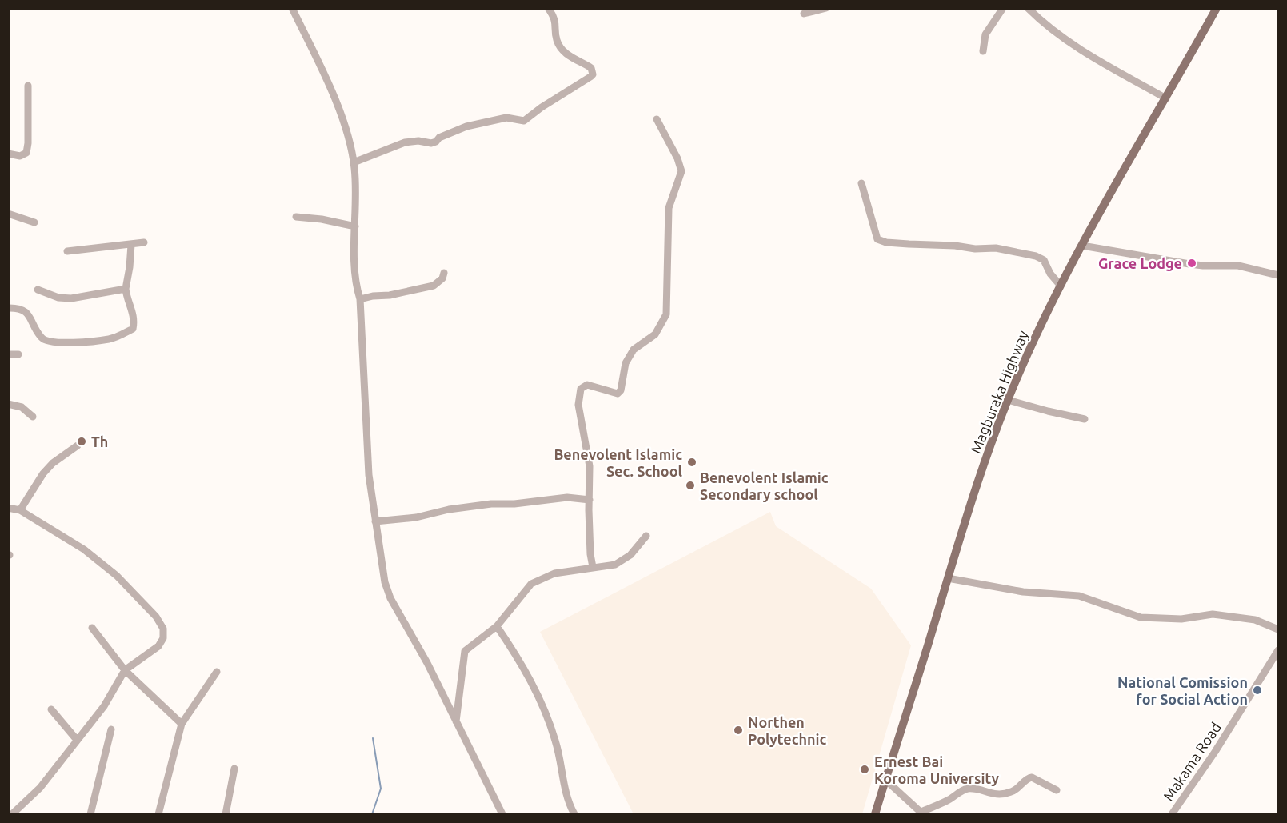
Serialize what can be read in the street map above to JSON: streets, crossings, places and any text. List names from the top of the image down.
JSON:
{
  "streets": {
    "main road": ["Magburaka Highway"],
    "street": ["Makama Road"]
  },
  "places": [
    "Grace Lodge",
    "Th",
    "Benevolent Islamic Sec. School",
    "Benevolent Islamic Secondary school",
    "National Comission for Social Action",
    "Northen Polytechnic",
    "Ernest Bai Koroma University"
  ]
}
